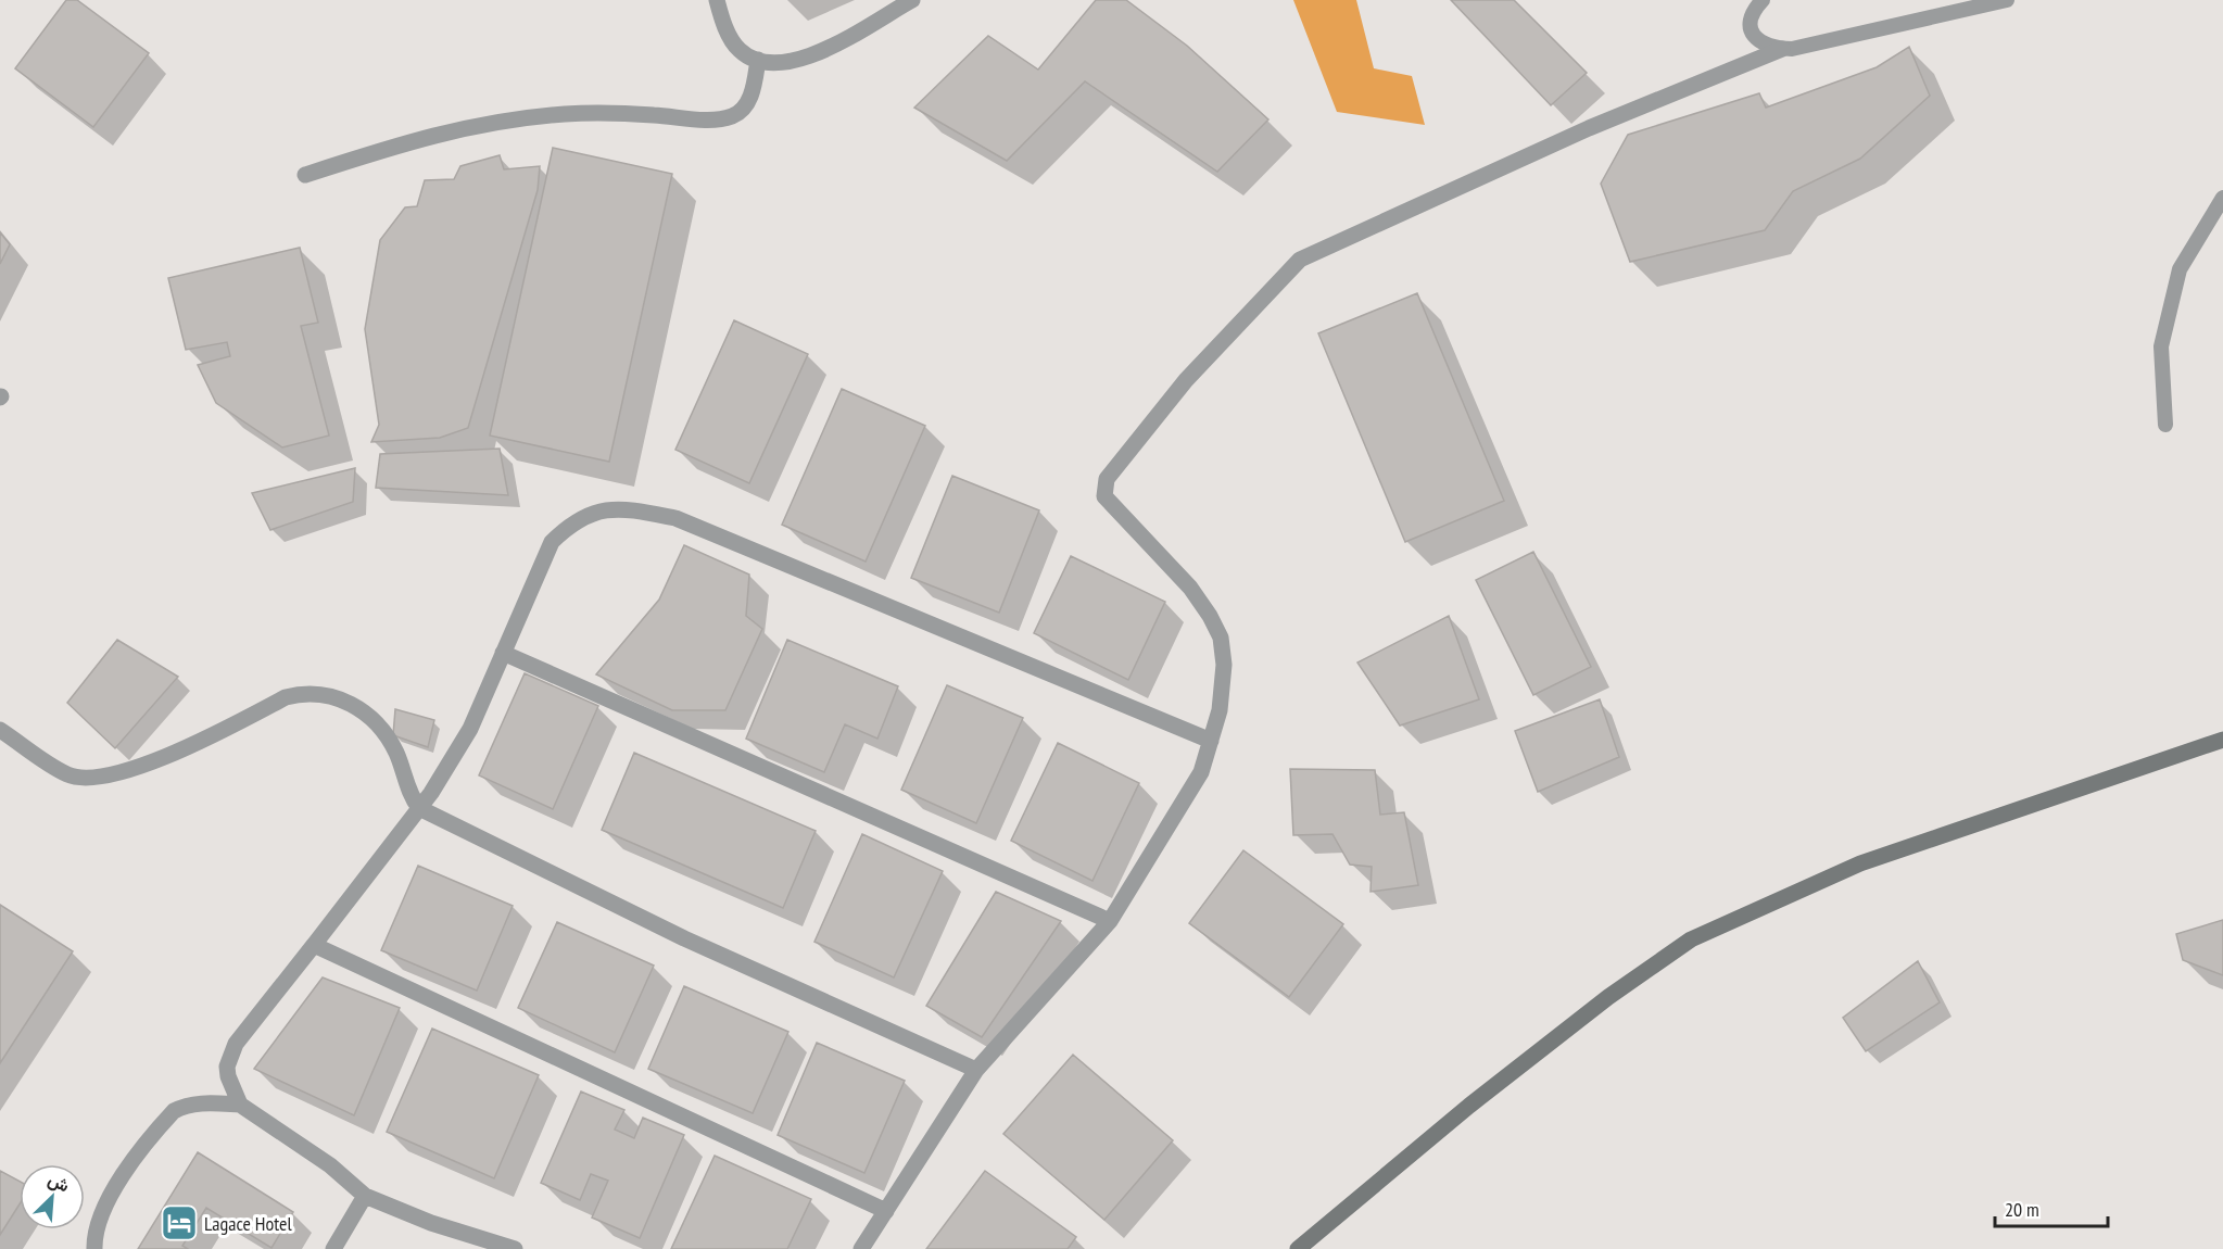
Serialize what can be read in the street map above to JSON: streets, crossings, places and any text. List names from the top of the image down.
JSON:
{
  "places": {
    "hotel": ["Lagace Hotel"]
  },
  "scale_bar": "20 m",
  "north": "top right"
}
